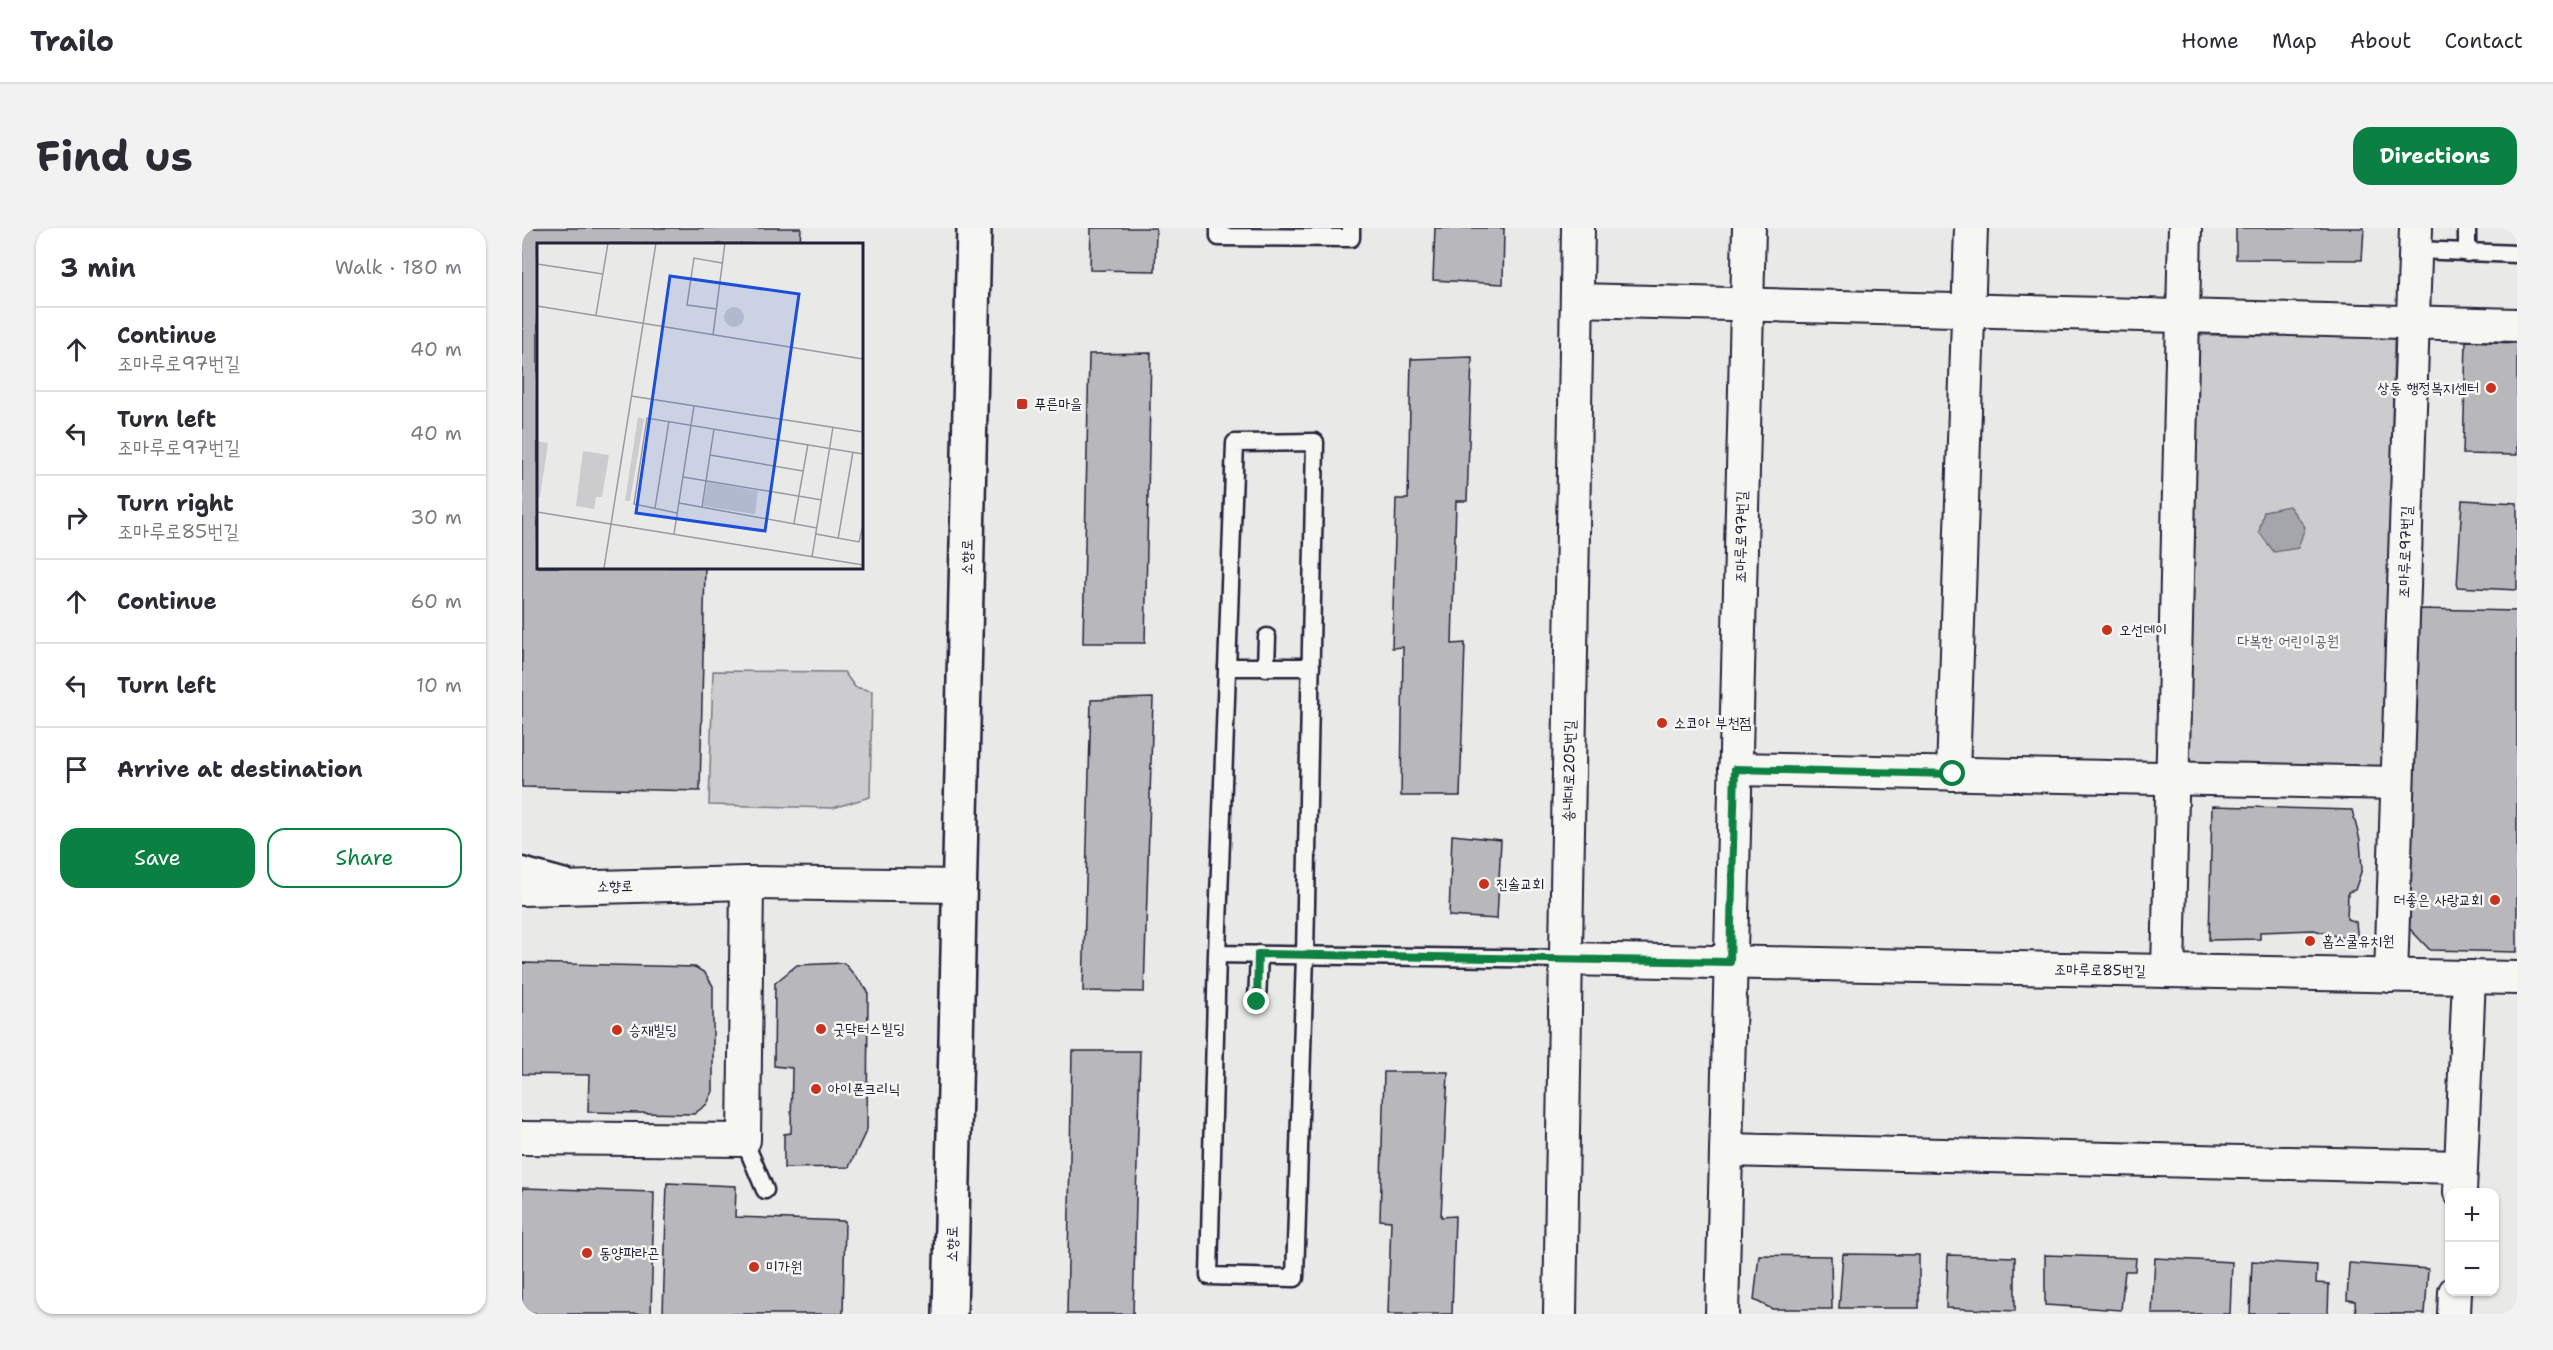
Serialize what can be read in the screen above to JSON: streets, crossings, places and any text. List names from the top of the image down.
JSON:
{
  "streets": {
    "street": [
      "조마루로97번길",
      "소향로",
      "송내대로205번길",
      "조마루로85번길"
    ]
  },
  "crossings": [
    ["조마루로97번길", "조마루로85번길"],
    ["송내대로205번길", "조마루로85번길"]
  ],
  "parks": ["다복한 어린이공원"],
  "places": {
    "other": [
      "상동 행정복지센터",
      "오선데이",
      "소코아 부천점",
      "진솔교회",
      "더좋은 사랑교회",
      "홉스쿨유치원",
      "굿닥터스빌딩",
      "승재빌딩",
      "아이폰크리닉",
      "동양파라곤",
      "미가원"
    ],
    "transit": ["푸른마을"]
  },
  "page": {
    "header": "Trailo",
    "nav": [
      "Home",
      "Map",
      "About",
      "Contact"
    ],
    "buttons": [
      "Directions",
      ["Save", "Share"]
    ],
    "title": "Find us",
    "heading": ["3 min", "Walk · 180 m"],
    "list": [
      ["Continue", "조마루로97번길", "40 m"],
      ["Turn left", "조마루로97번길", "40 m"],
      ["Turn right", "조마루로85번길", "30 m"],
      ["Continue", "60 m"],
      ["Turn left", "10 m"],
      "Arrive at destination"
    ],
    "map_buttons": ["+", "−"]
  }
}
